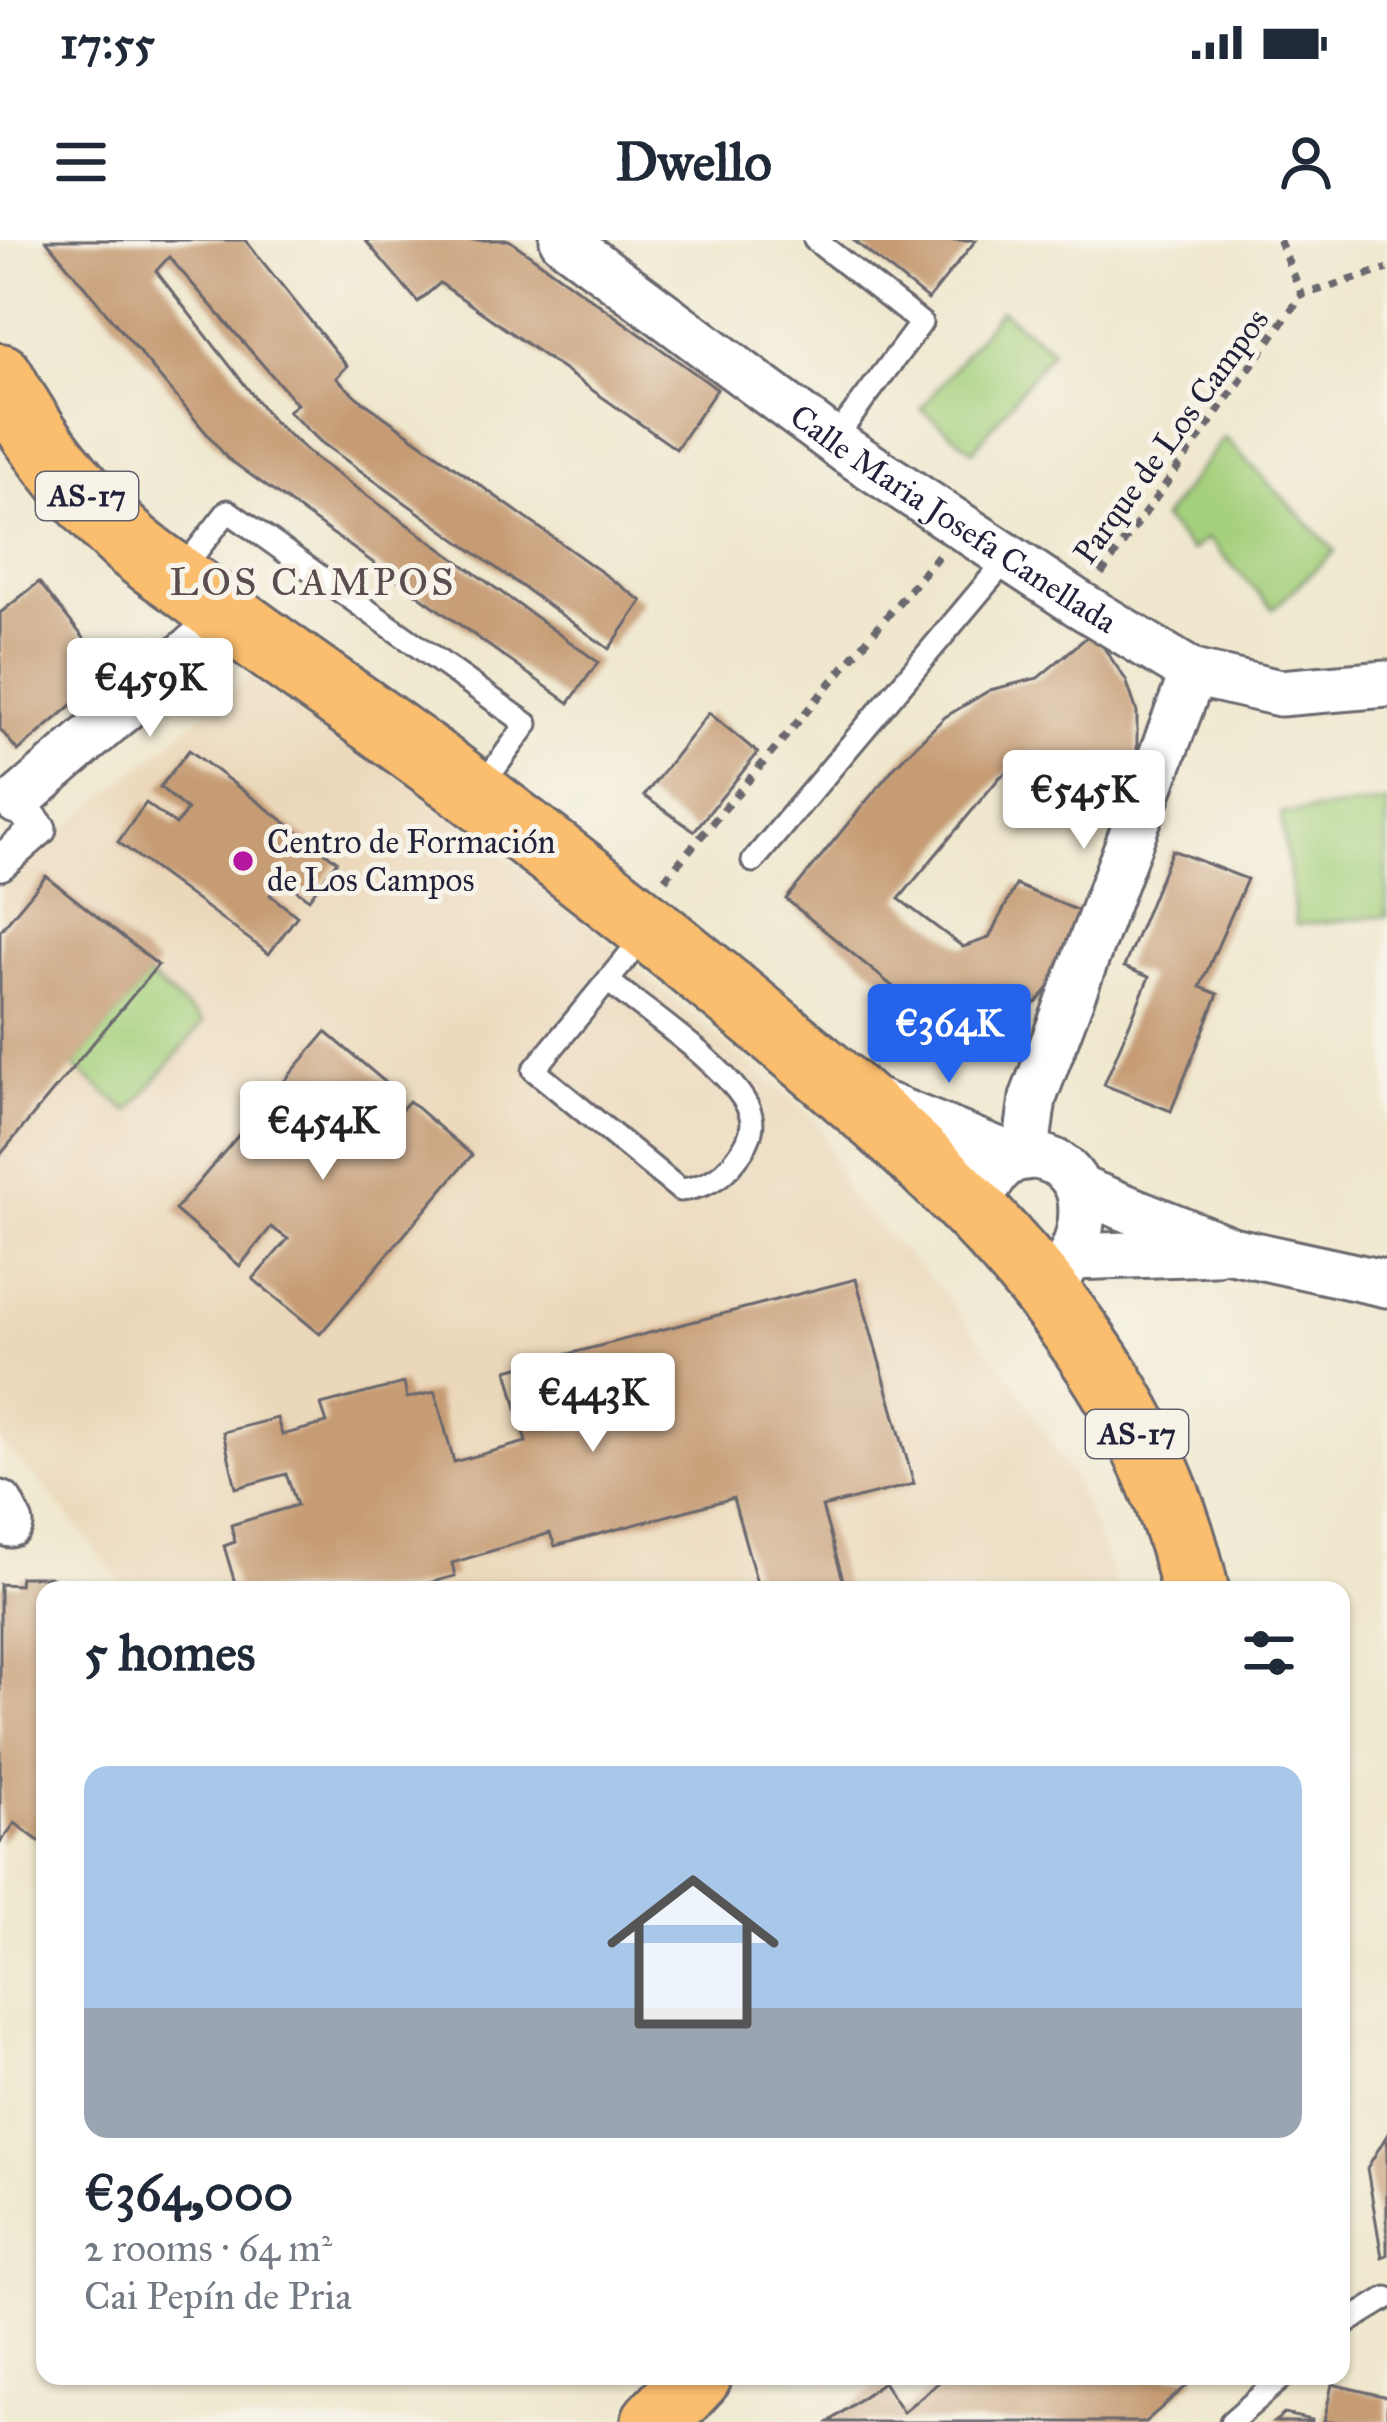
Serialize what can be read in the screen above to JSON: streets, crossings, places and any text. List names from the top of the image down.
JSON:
{
  "streets": {
    "main road": ["AS-17"],
    "street": ["Calle Maria Josefa Canellada"],
    "path": ["Parque de Los Campos"]
  },
  "crossings": [
    ["Parque de Los Campos", "Calle Maria Josefa Canellada"]
  ],
  "districts": ["LOS CAMPOS"],
  "places": ["Centro de Formación de Los Campos"],
  "page": {
    "status": "17:55",
    "header": "Dwello",
    "price": [
      "€459K",
      "€545K",
      "€364K",
      "€454K",
      "€443K"
    ],
    "heading": "5 homes",
    "list": [
      {
        "name": "€364,000",
        "note": "2 rooms · 64 m² · Cai Pepín de Pria"
      }
    ]
  }
}
